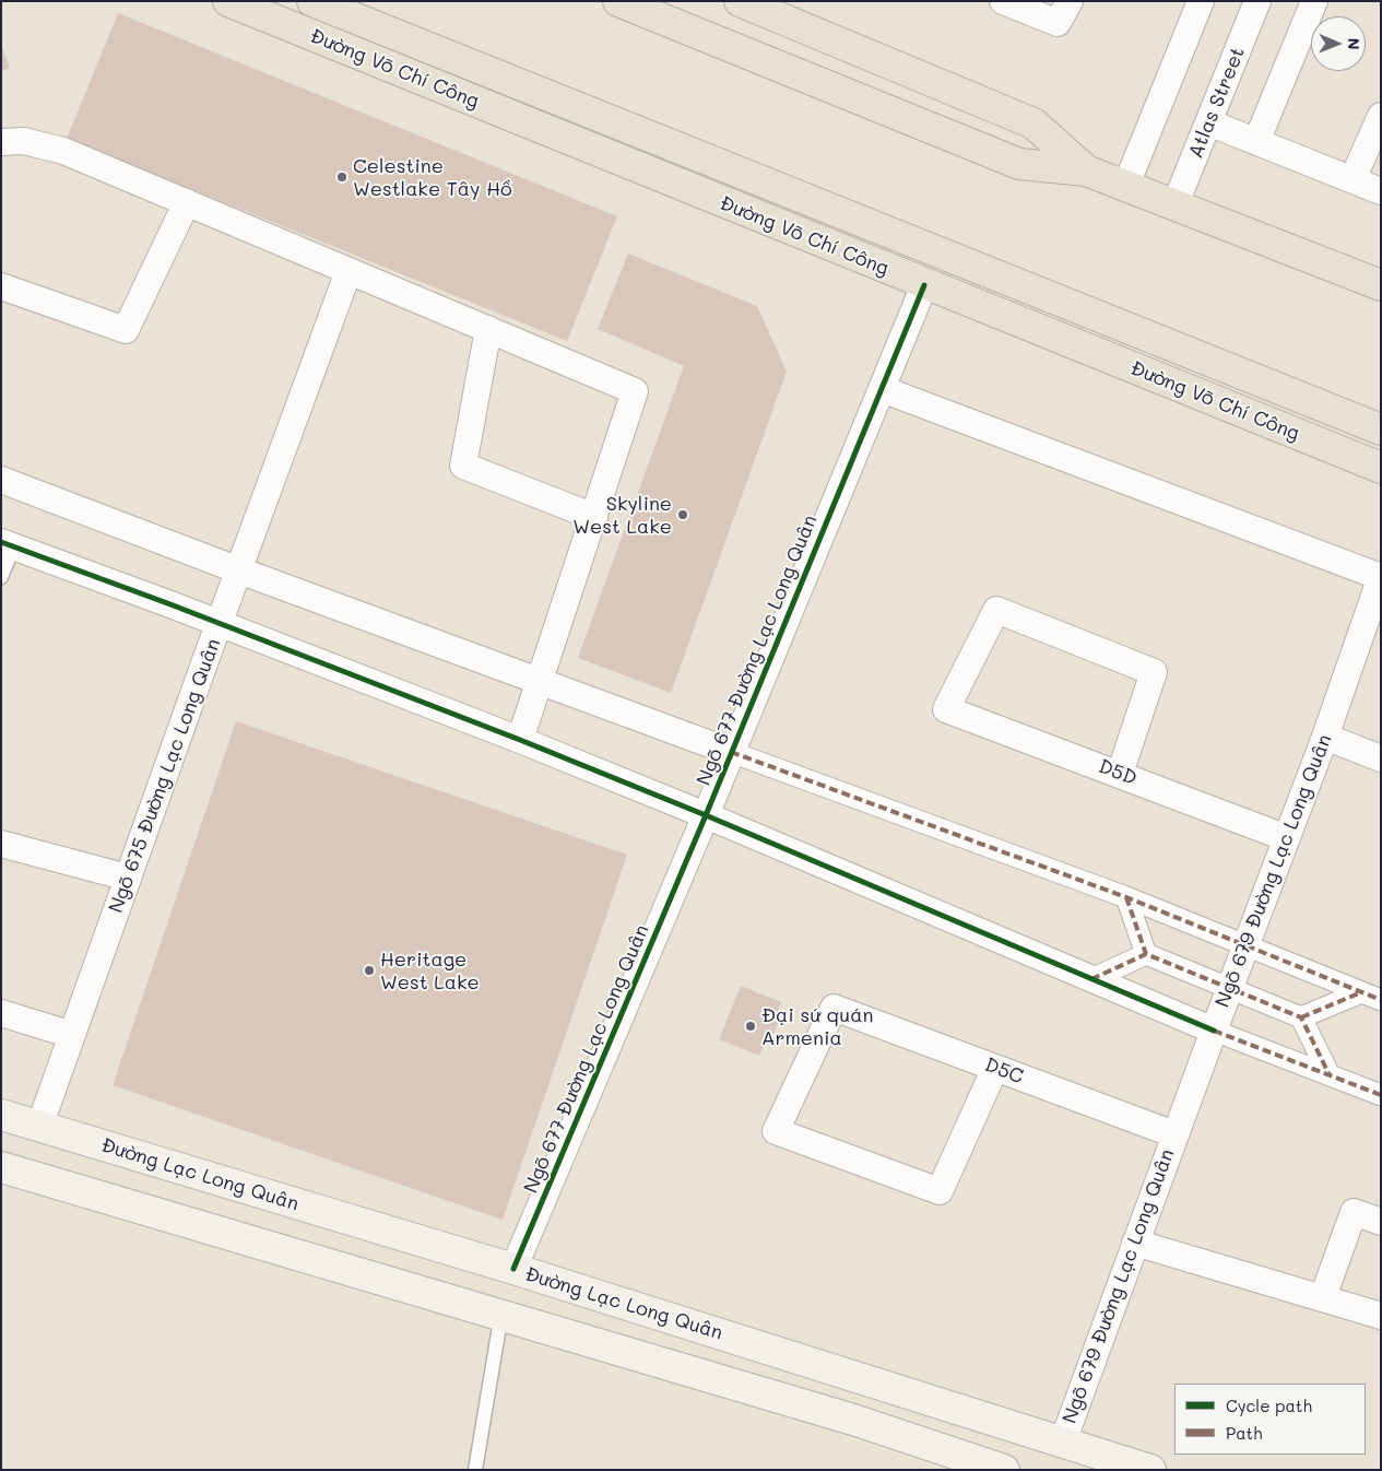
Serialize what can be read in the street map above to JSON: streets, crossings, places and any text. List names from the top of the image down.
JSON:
{
  "streets": {
    "main road": ["Đường Võ Chí Công", "Đường Lạc Long Quân"],
    "street": [
      "Atlas Street",
      "Ngõ 677 Đường Lạc Long Quân",
      "D5D",
      "Ngõ 675 Đường Lạc Long Quân",
      "Ngõ 679 Đường Lạc Long Quân",
      "D5C"
    ]
  },
  "crossings": [
    ["Đường Võ Chí Công", "Ngõ 677 Đường Lạc Long Quân"],
    ["Ngõ 677 Đường Lạc Long Quân", "Đường Lạc Long Quân"],
    ["D5D", "Ngõ 679 Đường Lạc Long Quân"],
    ["Ngõ 675 Đường Lạc Long Quân", "Đường Lạc Long Quân"],
    ["Ngõ 679 Đường Lạc Long Quân", "D5C"],
    ["Ngõ 679 Đường Lạc Long Quân", "Đường Lạc Long Quân"]
  ],
  "places": [
    "Celestine Westlake Tây Hồ",
    "Skyline West Lake",
    "Heritage West Lake",
    "Đại sứ quán Armenia"
  ],
  "legend": ["Cycle path", "Path"],
  "north": "right"
}
